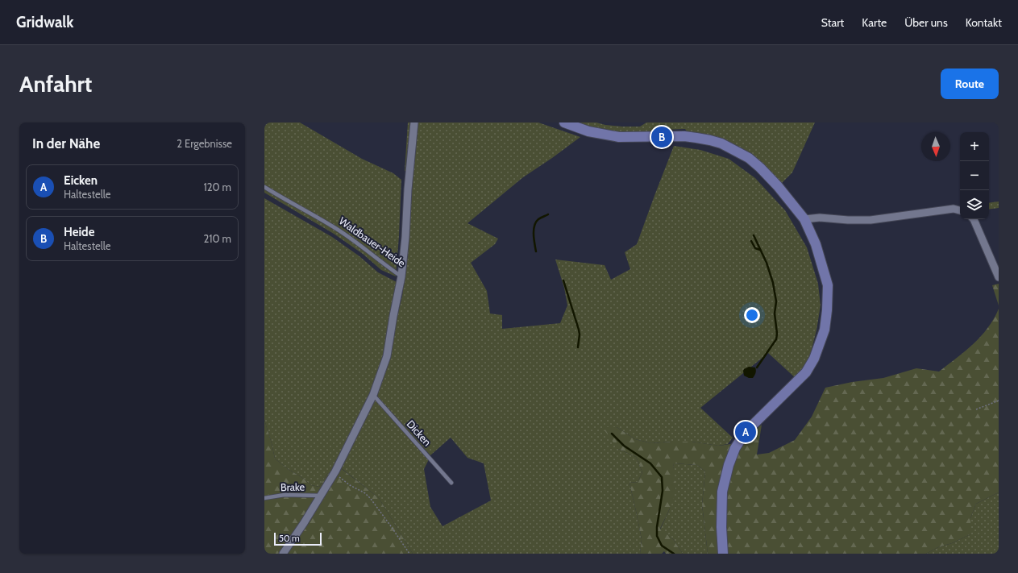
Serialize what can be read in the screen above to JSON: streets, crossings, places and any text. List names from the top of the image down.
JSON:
{
  "streets": {
    "street": ["Waldbauer-Heide"],
    "lane": ["Dicken", "Brake"]
  },
  "scale_bar": "50 m",
  "north": "bottom",
  "page": {
    "header": "Gridwalk",
    "nav": [
      "Start",
      "Karte",
      "Über uns",
      "Kontakt"
    ],
    "buttons": "Route",
    "title": "Anfahrt",
    "heading": ["In der Nähe", "2 Ergebnisse"],
    "pins": ["B", "A"],
    "map_buttons": ["+", "−"],
    "list": [
      {
        "mark": "A",
        "name": "Eicken",
        "note": "Haltestelle",
        "value": "120 m"
      },
      {
        "mark": "B",
        "name": "Heide",
        "note": "Haltestelle",
        "value": "210 m"
      }
    ],
    "scale": "50 m"
  }
}
